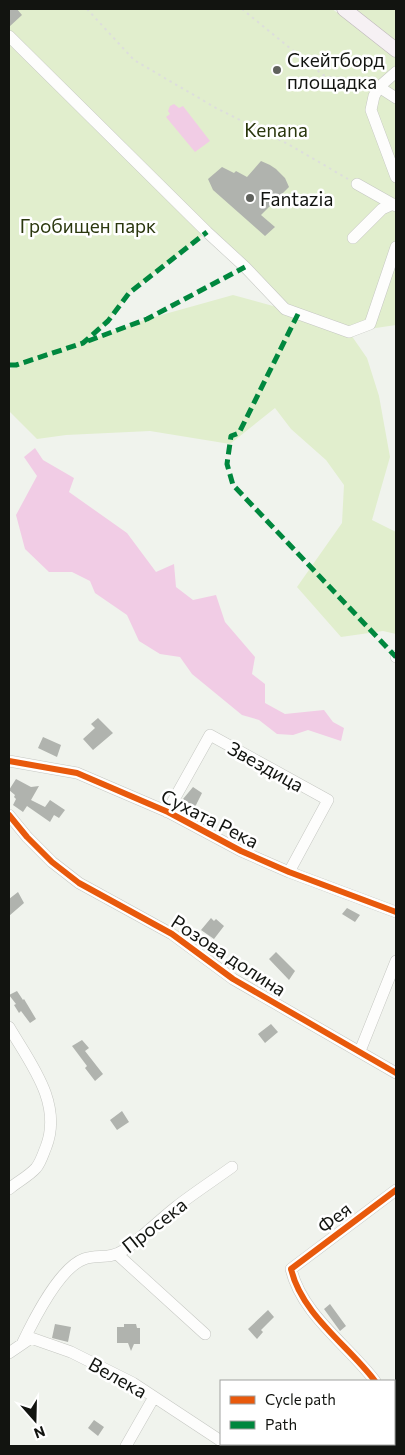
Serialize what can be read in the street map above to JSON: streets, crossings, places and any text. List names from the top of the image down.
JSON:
{
  "streets": {
    "street": [
      "Звездица",
      "Сухата Река",
      "Розова долина",
      "Фея",
      "Просека",
      "Велека"
    ]
  },
  "crossings": [
    ["Звездица", "Сухата Река"],
    ["Просека", "Велека"]
  ],
  "parks": ["Kenana", "Гробищен парк"],
  "places": ["Скейтборд площадка", "Fantazia"],
  "legend": ["Cycle path", "Path"],
  "north": "bottom"
}
